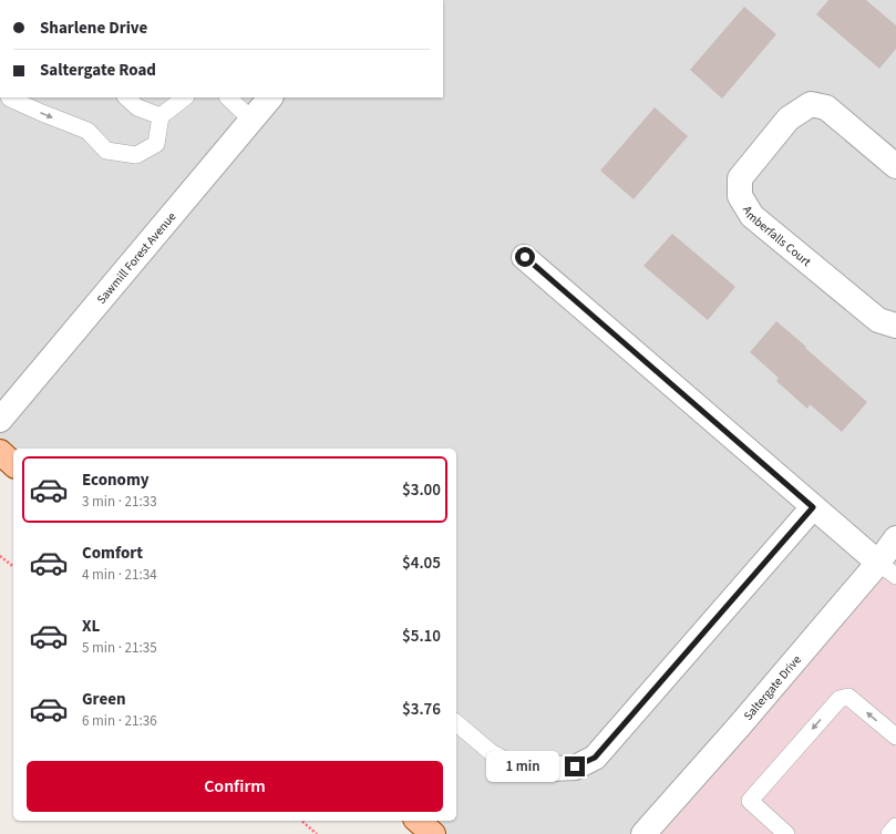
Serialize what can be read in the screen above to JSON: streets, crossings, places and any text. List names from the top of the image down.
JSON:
{
  "streets": {
    "street": ["Amberfalls Court", "Sawmill Forest Avenue", "Saltergate Drive"]
  },
  "page": {
    "banner": ["Sharlene Drive", "Saltergate Road"],
    "list": [
      {
        "name": "Economy",
        "note": "3 min · 21:33",
        "value": "$3.00"
      },
      {
        "name": "Comfort",
        "note": "4 min · 21:34",
        "value": "$4.05"
      },
      {
        "name": "XL",
        "note": "5 min · 21:35",
        "value": "$5.10"
      },
      {
        "name": "Green",
        "note": "6 min · 21:36",
        "value": "$3.76"
      }
    ],
    "bubble": "1 min",
    "buttons": "Confirm"
  }
}
